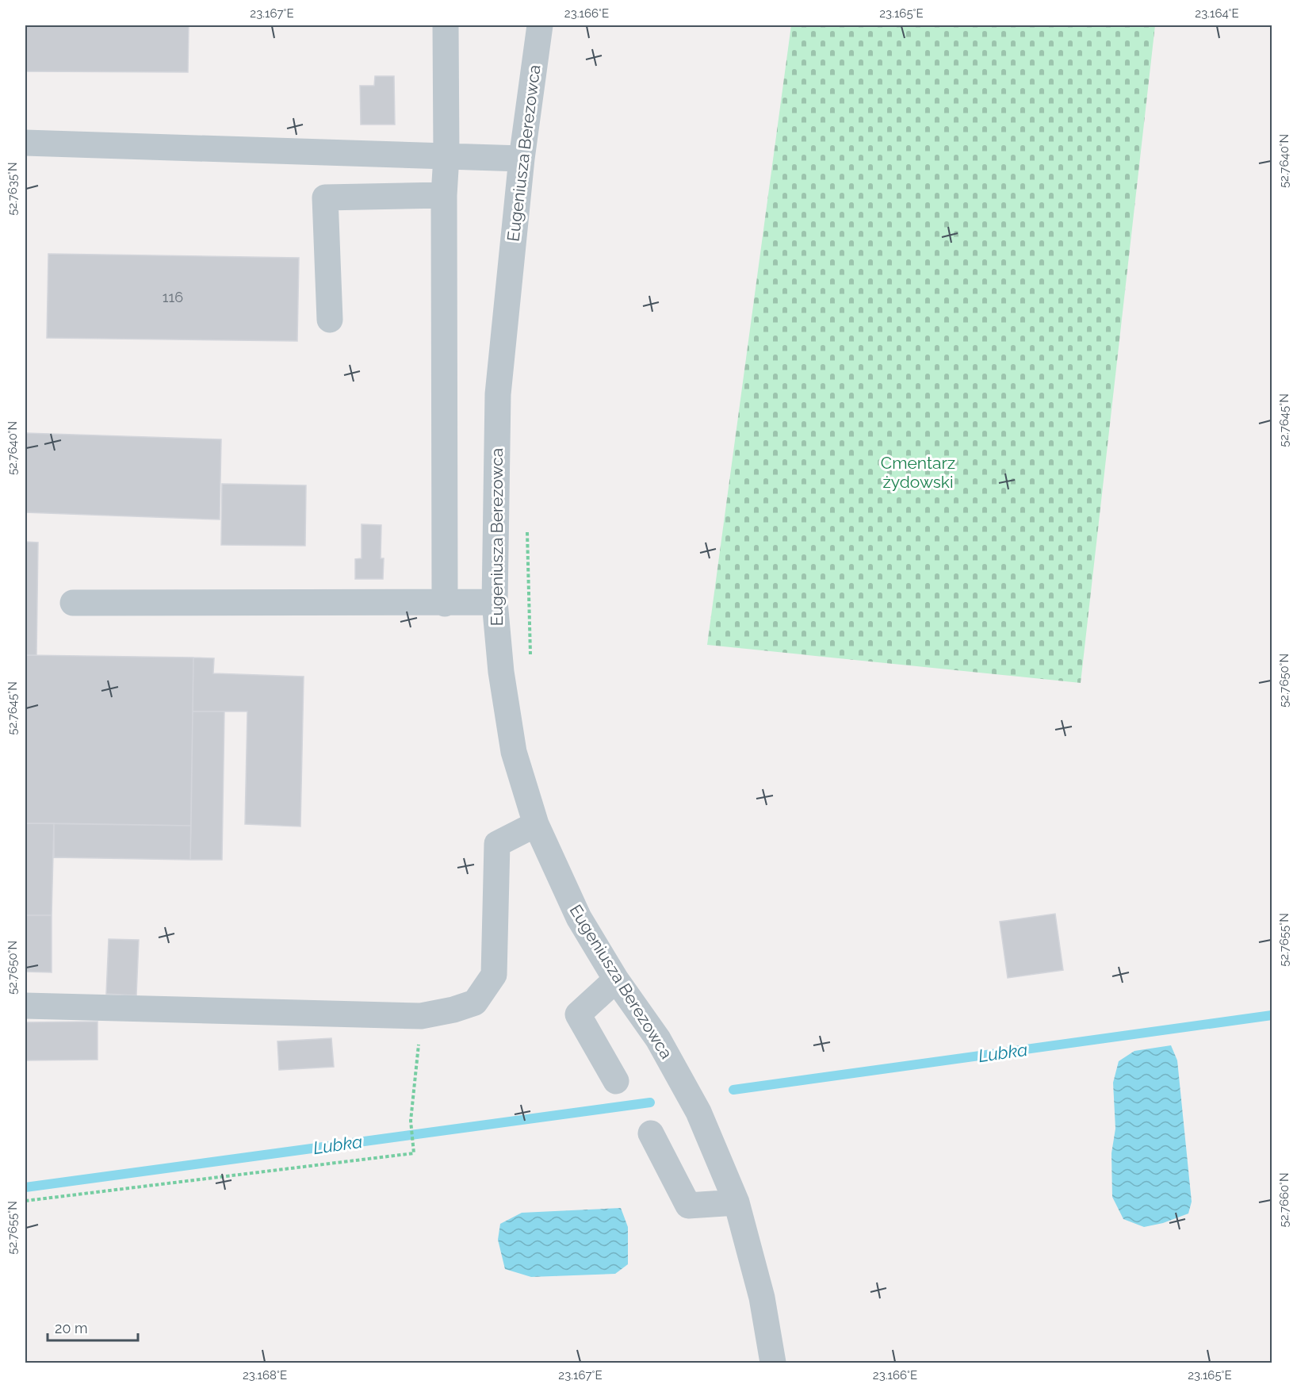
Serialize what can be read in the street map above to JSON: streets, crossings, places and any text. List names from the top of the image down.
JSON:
{
  "streets": {
    "street": ["Eugeniusza Berezowca"]
  },
  "water": ["Lubka"],
  "parks": ["Cmentarz żydowski"],
  "house_numbers": ["116"],
  "scale_bar": "20 m",
  "coordinates": [
    "23.167°E",
    "23.166°E",
    "23.165°E",
    "23.164°E",
    "52.7640°N",
    "52.7635°N",
    "52.7645°N",
    "52.7650°N",
    "52.7655°N",
    "52.7660°N",
    "23.168°E"
  ]
}
